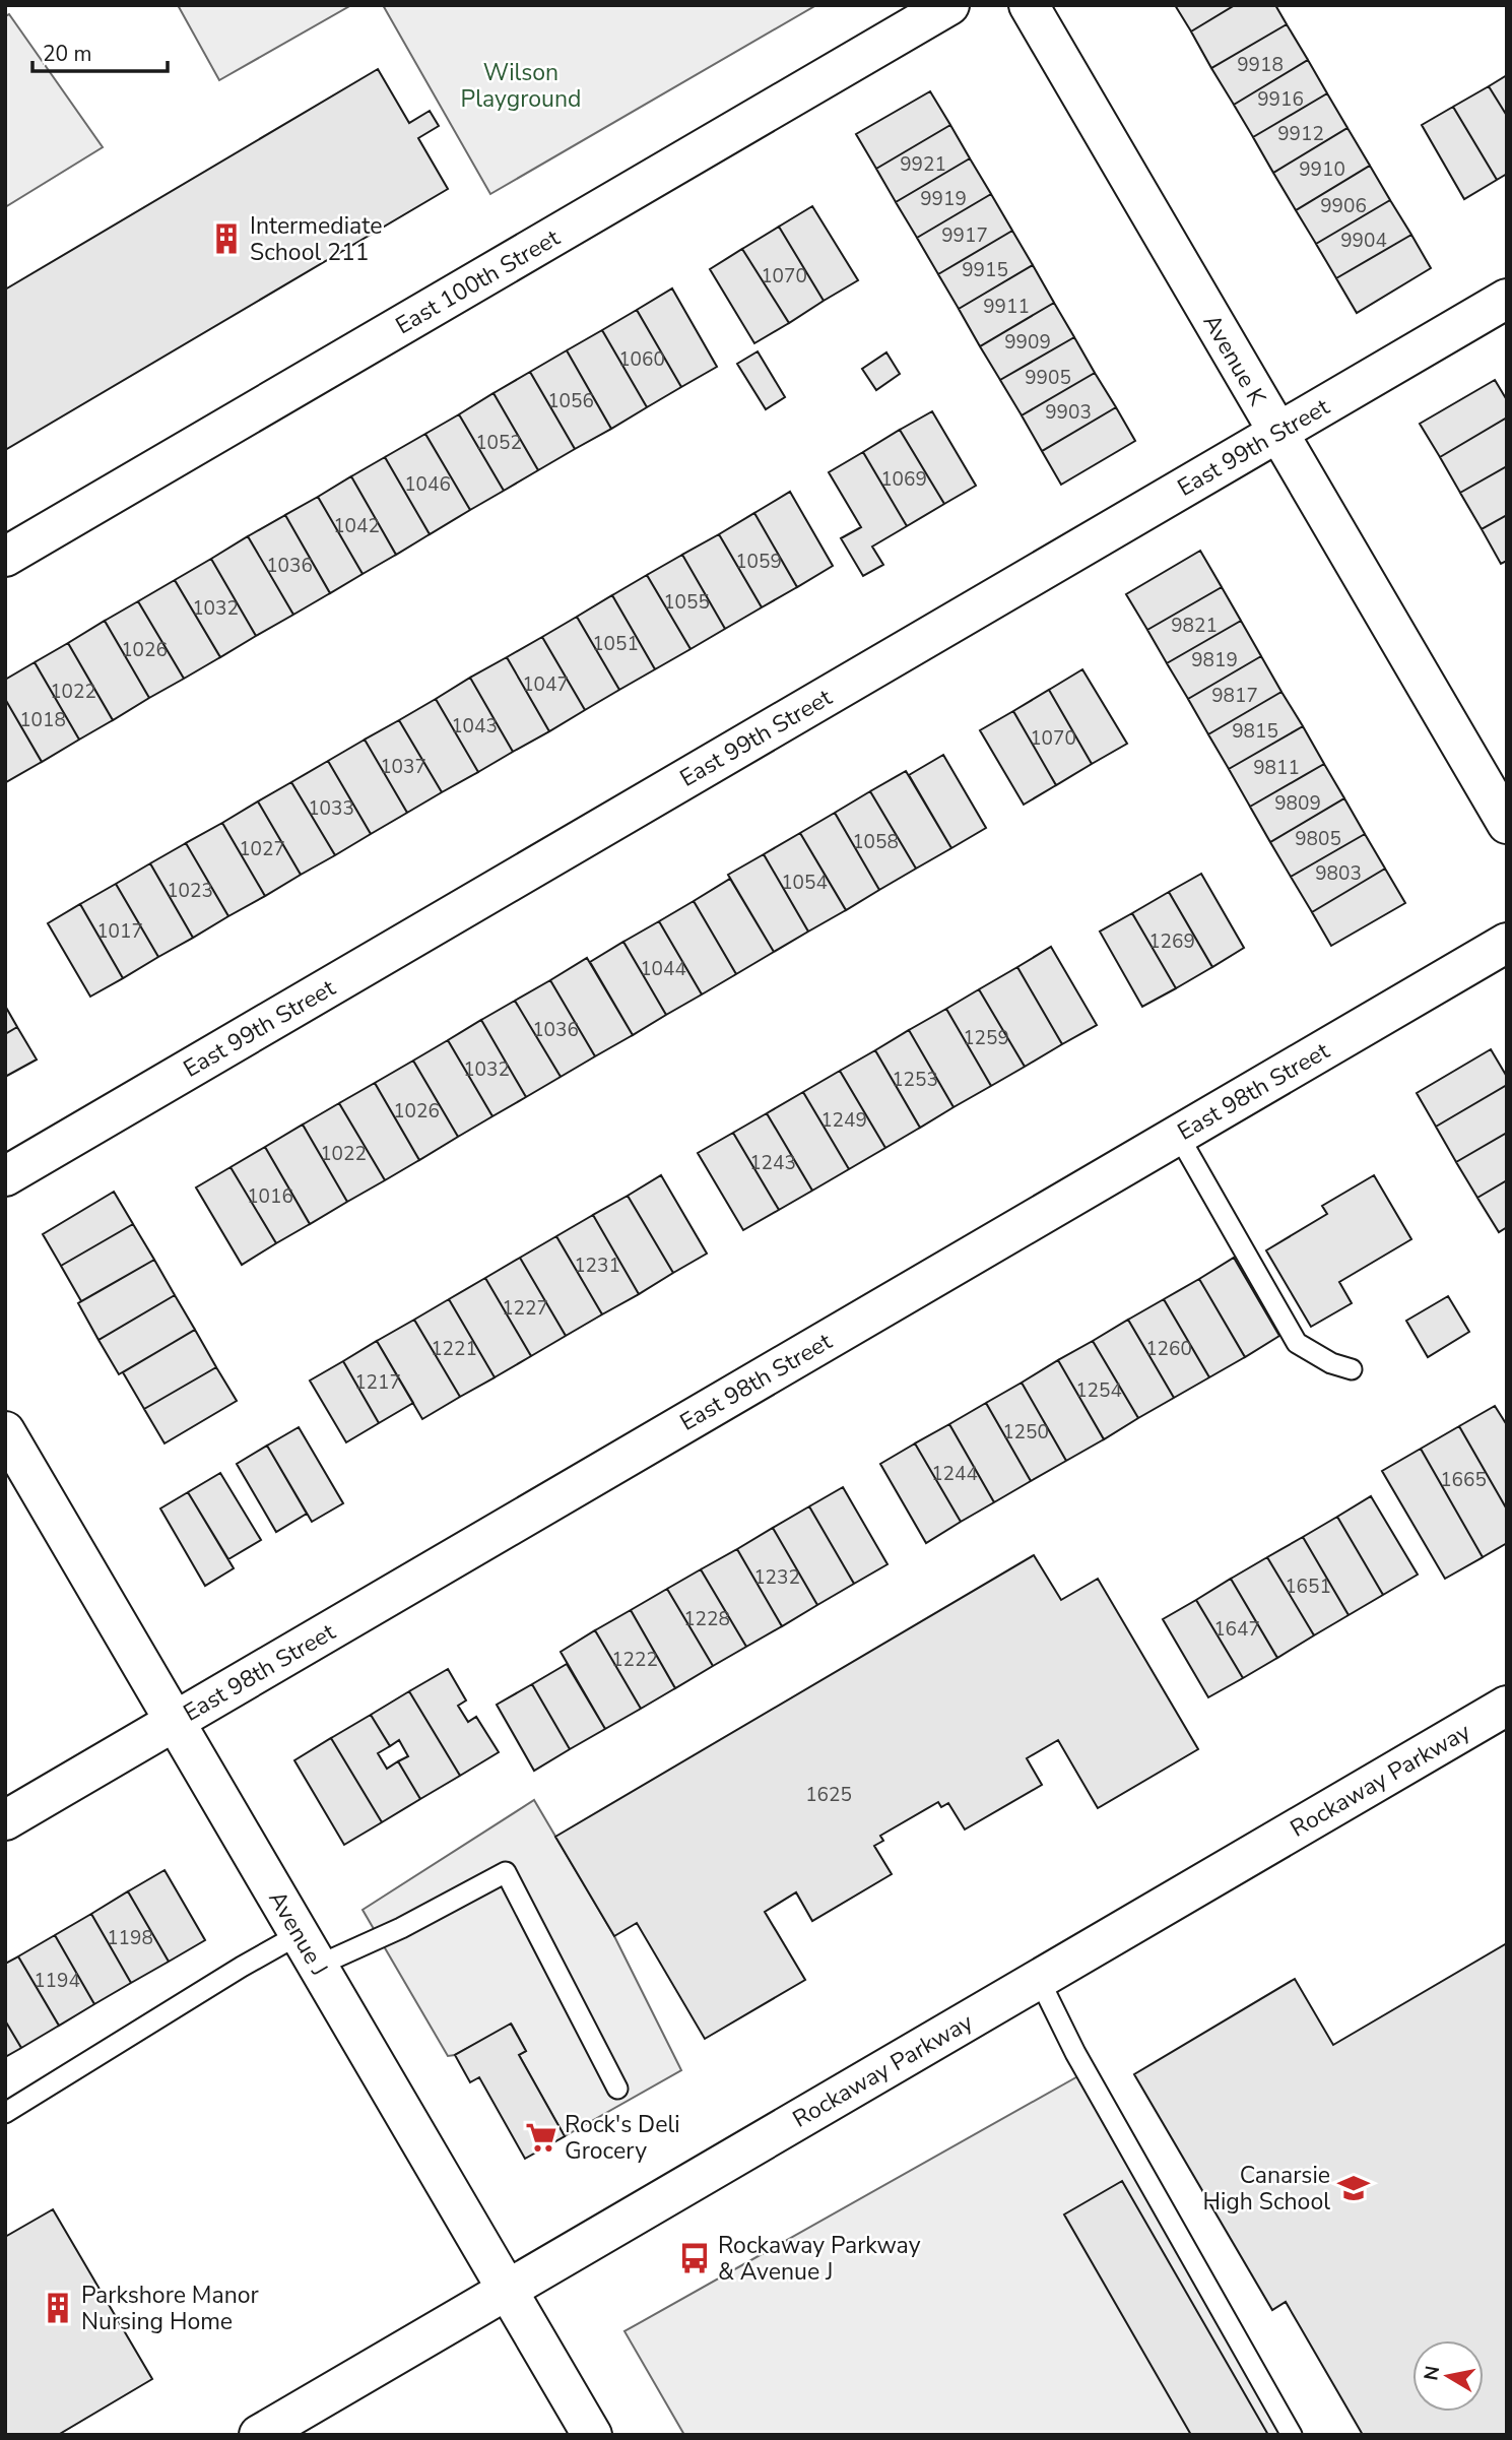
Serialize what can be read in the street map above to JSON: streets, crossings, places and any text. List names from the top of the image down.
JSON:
{
  "streets": {
    "street": [
      "East 100th Street",
      "Avenue K",
      "East 99th Street",
      "East 98th Street",
      "Rockaway Parkway",
      "Avenue J"
    ]
  },
  "crossings": [
    ["Avenue K", "East 99th Street"],
    ["East 98th Street", "Avenue J"],
    ["Rockaway Parkway", "Avenue J"]
  ],
  "parks": ["Wilson Playground"],
  "places": {
    "building": ["Intermediate School 211", "Parkshore Manor Nursing Home"],
    "supermarket": ["Rock's Deli Grocery"],
    "school or university": ["Canarsie High School"],
    "bus stop": ["Rockaway Parkway & Avenue J"]
  },
  "house_numbers": [
    "9918",
    "9916",
    "9912",
    "9921",
    "9910",
    "9919",
    "9906",
    "9917",
    "9904",
    "9915",
    "1070",
    "9911",
    "9909",
    "1060",
    "9905",
    "1056",
    "9903",
    "1052",
    "1069",
    "1046",
    "1042",
    "1059",
    "1036",
    "1055",
    "1032",
    "9821",
    "1051",
    "1026",
    "9819",
    "1047",
    "1022",
    "9817",
    "1018",
    "1043",
    "9815",
    "1070",
    "1037",
    "9811",
    "9809",
    "1033",
    "9805",
    "1058",
    "1027",
    "9803",
    "1054",
    "1023",
    "1017",
    "1269",
    "1044",
    "1036",
    "1259",
    "1032",
    "1253",
    "1026",
    "1249",
    "1022",
    "1243",
    "1016",
    "1231",
    "1227",
    "1221",
    "1260",
    "1217",
    "1254",
    "1250",
    "1244",
    "1665",
    "1232",
    "1651",
    "1228",
    "1647",
    "1222",
    "1625",
    "1198",
    "1194"
  ],
  "scale_bar": "20 m",
  "north": "left"
}
